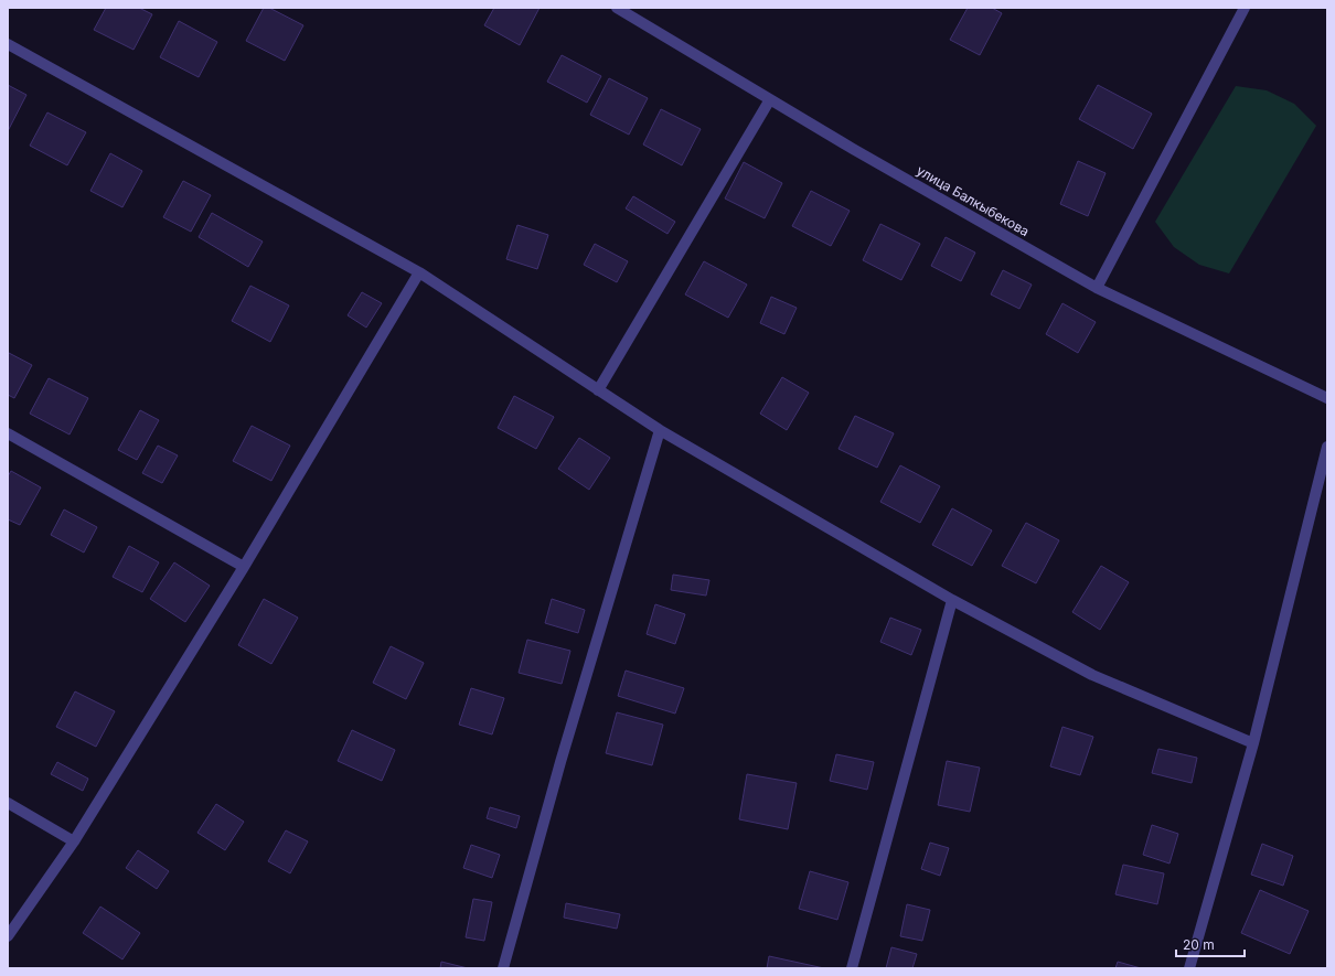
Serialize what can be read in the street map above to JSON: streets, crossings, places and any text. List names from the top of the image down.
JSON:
{
  "streets": {
    "street": ["улица Балкыбекова"]
  },
  "scale_bar": "20 m"
}
